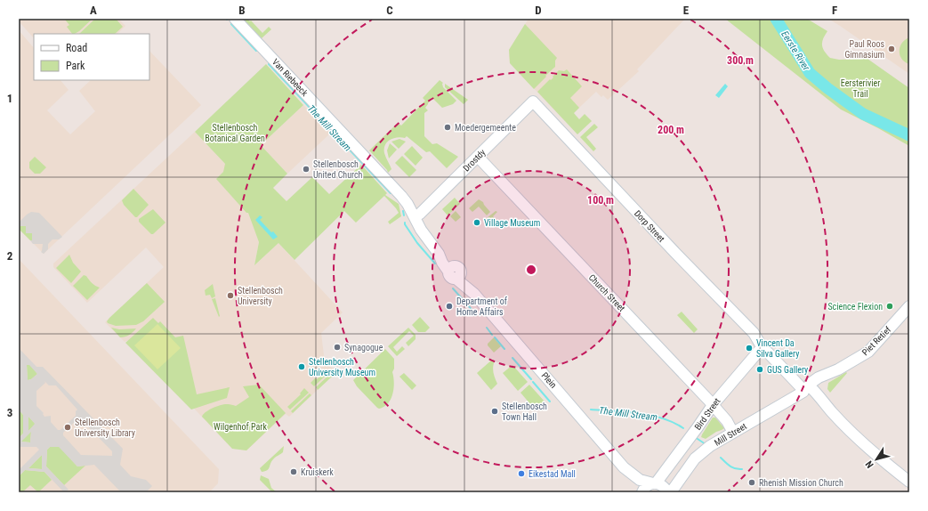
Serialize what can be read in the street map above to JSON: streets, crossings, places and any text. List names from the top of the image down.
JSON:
{
  "streets": {
    "street": [
      "Van Riebeeck",
      "Drostdy",
      "Dorp Street",
      "Church Street",
      "Piet Retief",
      "Plein",
      "Bird Street",
      "Mill Street"
    ]
  },
  "crossings": [
    ["Van Riebeeck", "Drostdy"],
    ["Van Riebeeck", "Plein"],
    ["Drostdy", "Dorp Street"],
    ["Drostdy", "Church Street"],
    ["Drostdy", "Plein"],
    ["Dorp Street", "Piet Retief"],
    ["Dorp Street", "Bird Street"],
    ["Dorp Street", "Mill Street"],
    ["Church Street", "Bird Street"],
    ["Church Street", "Mill Street"],
    ["Piet Retief", "Mill Street"],
    ["Plein", "Bird Street"]
  ],
  "water": ["Eerste River", "The Mill Stream"],
  "parks": ["Eersterivier Trail", "Stellenbosch Botanical Garden", "Wilgenhof Park"],
  "places": [
    "Paul Roos Gimnasium",
    "Moedergemeente",
    "Stellenbosch United Church",
    "Village Museum",
    "Stellenbosch University",
    "Department of Home Affairs",
    "Science Flexion",
    "Synagogue",
    "Vincent Da Silva Gallery",
    "Stellenbosch University Museum",
    "GUS Gallery",
    "Stellenbosch Town Hall",
    "Stellenbosch University Library",
    "Kruiskerk",
    "Eikestad Mall",
    "Rhenish Mission Church"
  ],
  "legend": ["Road", "Park"],
  "north": "bottom left",
  "grid": {
    "columns": [
      "A",
      "B",
      "C",
      "D",
      "E",
      "F"
    ],
    "rows": ["1", "2", "3"]
  },
  "rings": ["300 m", "200 m", "100 m"]
}
